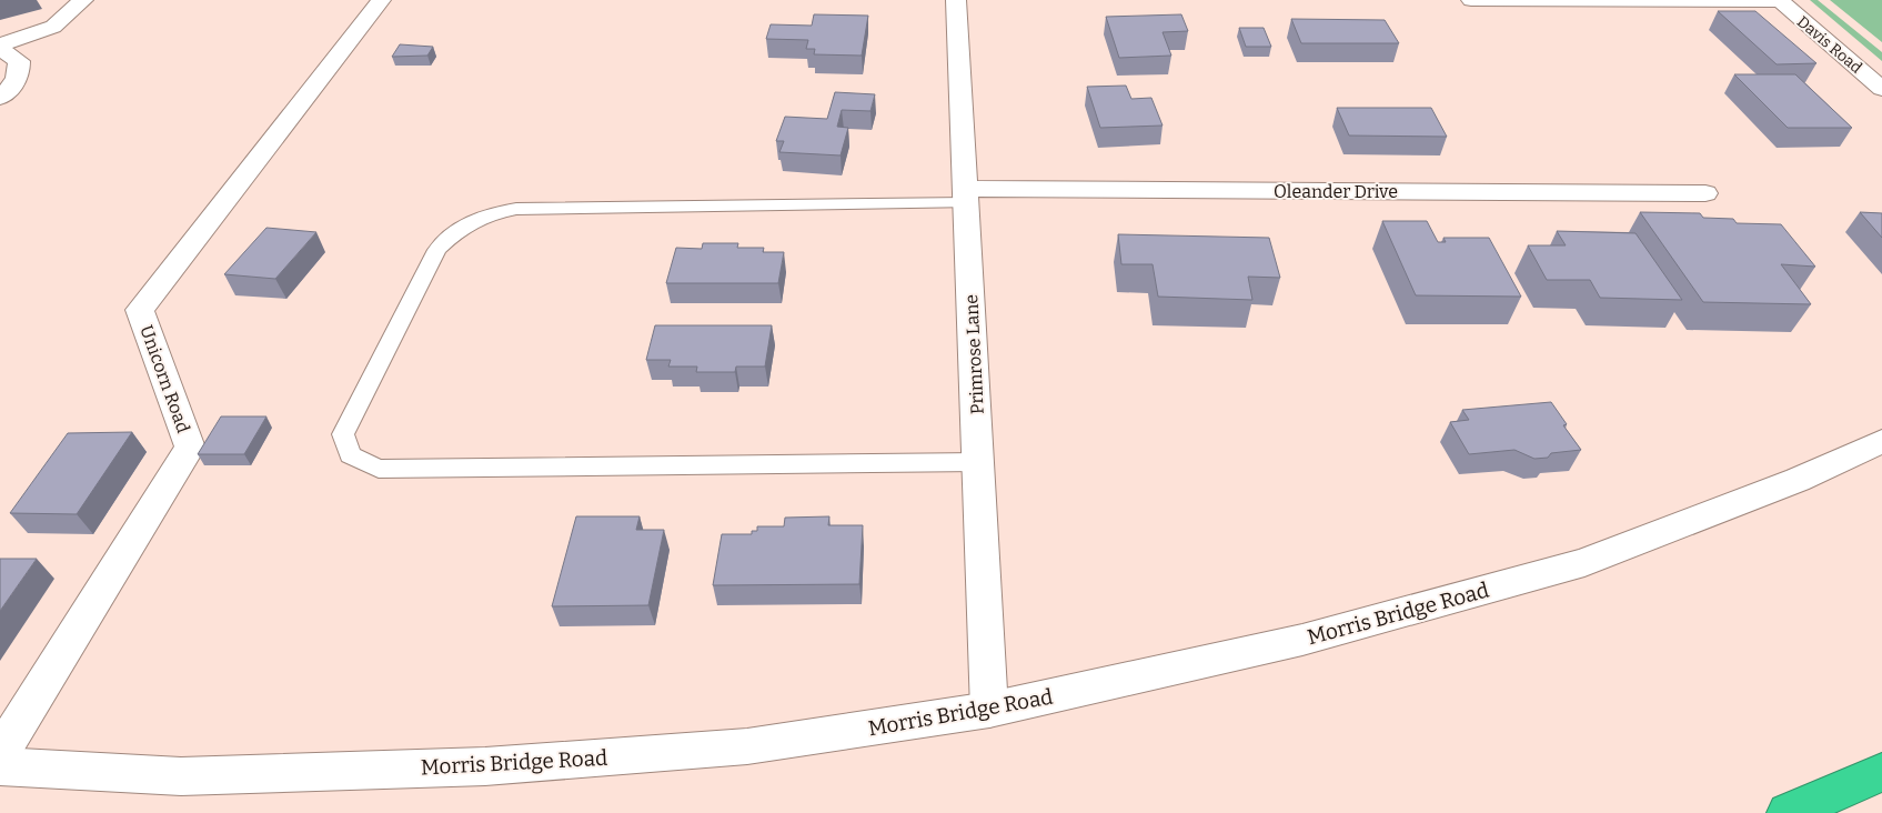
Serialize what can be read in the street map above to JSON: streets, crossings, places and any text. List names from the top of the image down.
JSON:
{
  "streets": {
    "street": [
      "Davis Road",
      "Oleander Drive",
      "Primrose Lane",
      "Unicorn Road",
      "Morris Bridge Road"
    ]
  },
  "crossings": [
    ["Oleander Drive", "Primrose Lane"],
    ["Primrose Lane", "Morris Bridge Road"]
  ]
}
